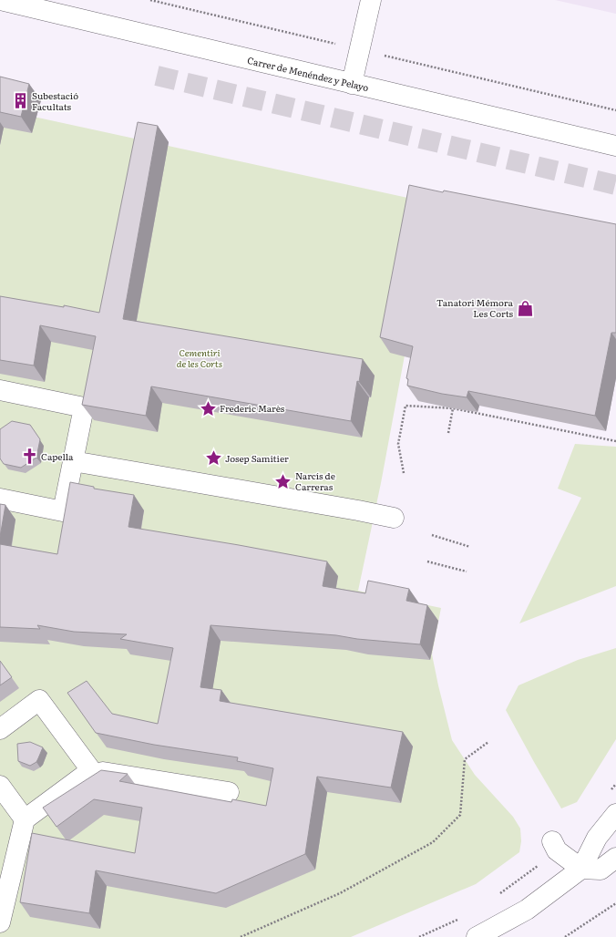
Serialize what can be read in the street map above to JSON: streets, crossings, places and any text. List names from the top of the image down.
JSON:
{
  "streets": {
    "street": ["Carrer de Menéndez y Pelayo"]
  },
  "parks": ["Cementiri de les Corts"],
  "places": {
    "building": ["Subestació Facultats"],
    "shop": ["Tanatori Mémora Les Corts"],
    "place": ["Frederic Marès", "Josep Samitier", "Narcís de Carreras"],
    "church": ["Capella"]
  }
}
